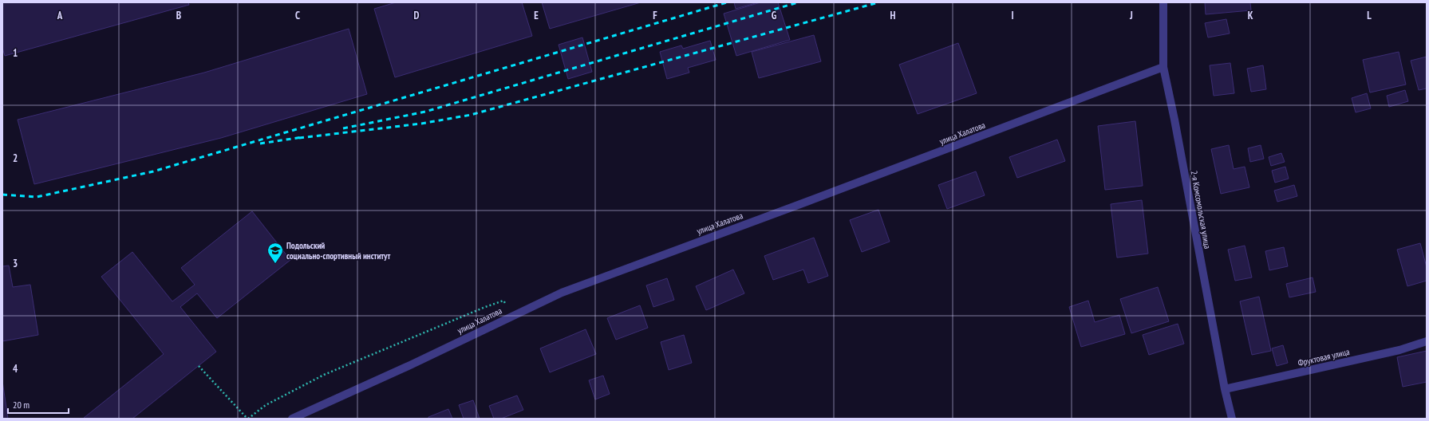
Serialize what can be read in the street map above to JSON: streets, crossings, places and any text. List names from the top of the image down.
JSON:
{
  "streets": {
    "street": ["улица Халатова", "2-я Комсомольская улица", "Фруктовая улица"]
  },
  "crossings": [
    ["улица Халатова", "2-я Комсомольская улица"],
    ["2-я Комсомольская улица", "Фруктовая улица"]
  ],
  "places": {
    "school or university": ["Подольский социально-спортивный институт"]
  },
  "scale_bar": "20 m",
  "grid": {
    "columns": [
      "A",
      "B",
      "C",
      "D",
      "E",
      "F",
      "G",
      "H",
      "I",
      "J",
      "K",
      "L"
    ],
    "rows": [
      "1",
      "2",
      "3",
      "4"
    ]
  }
}
